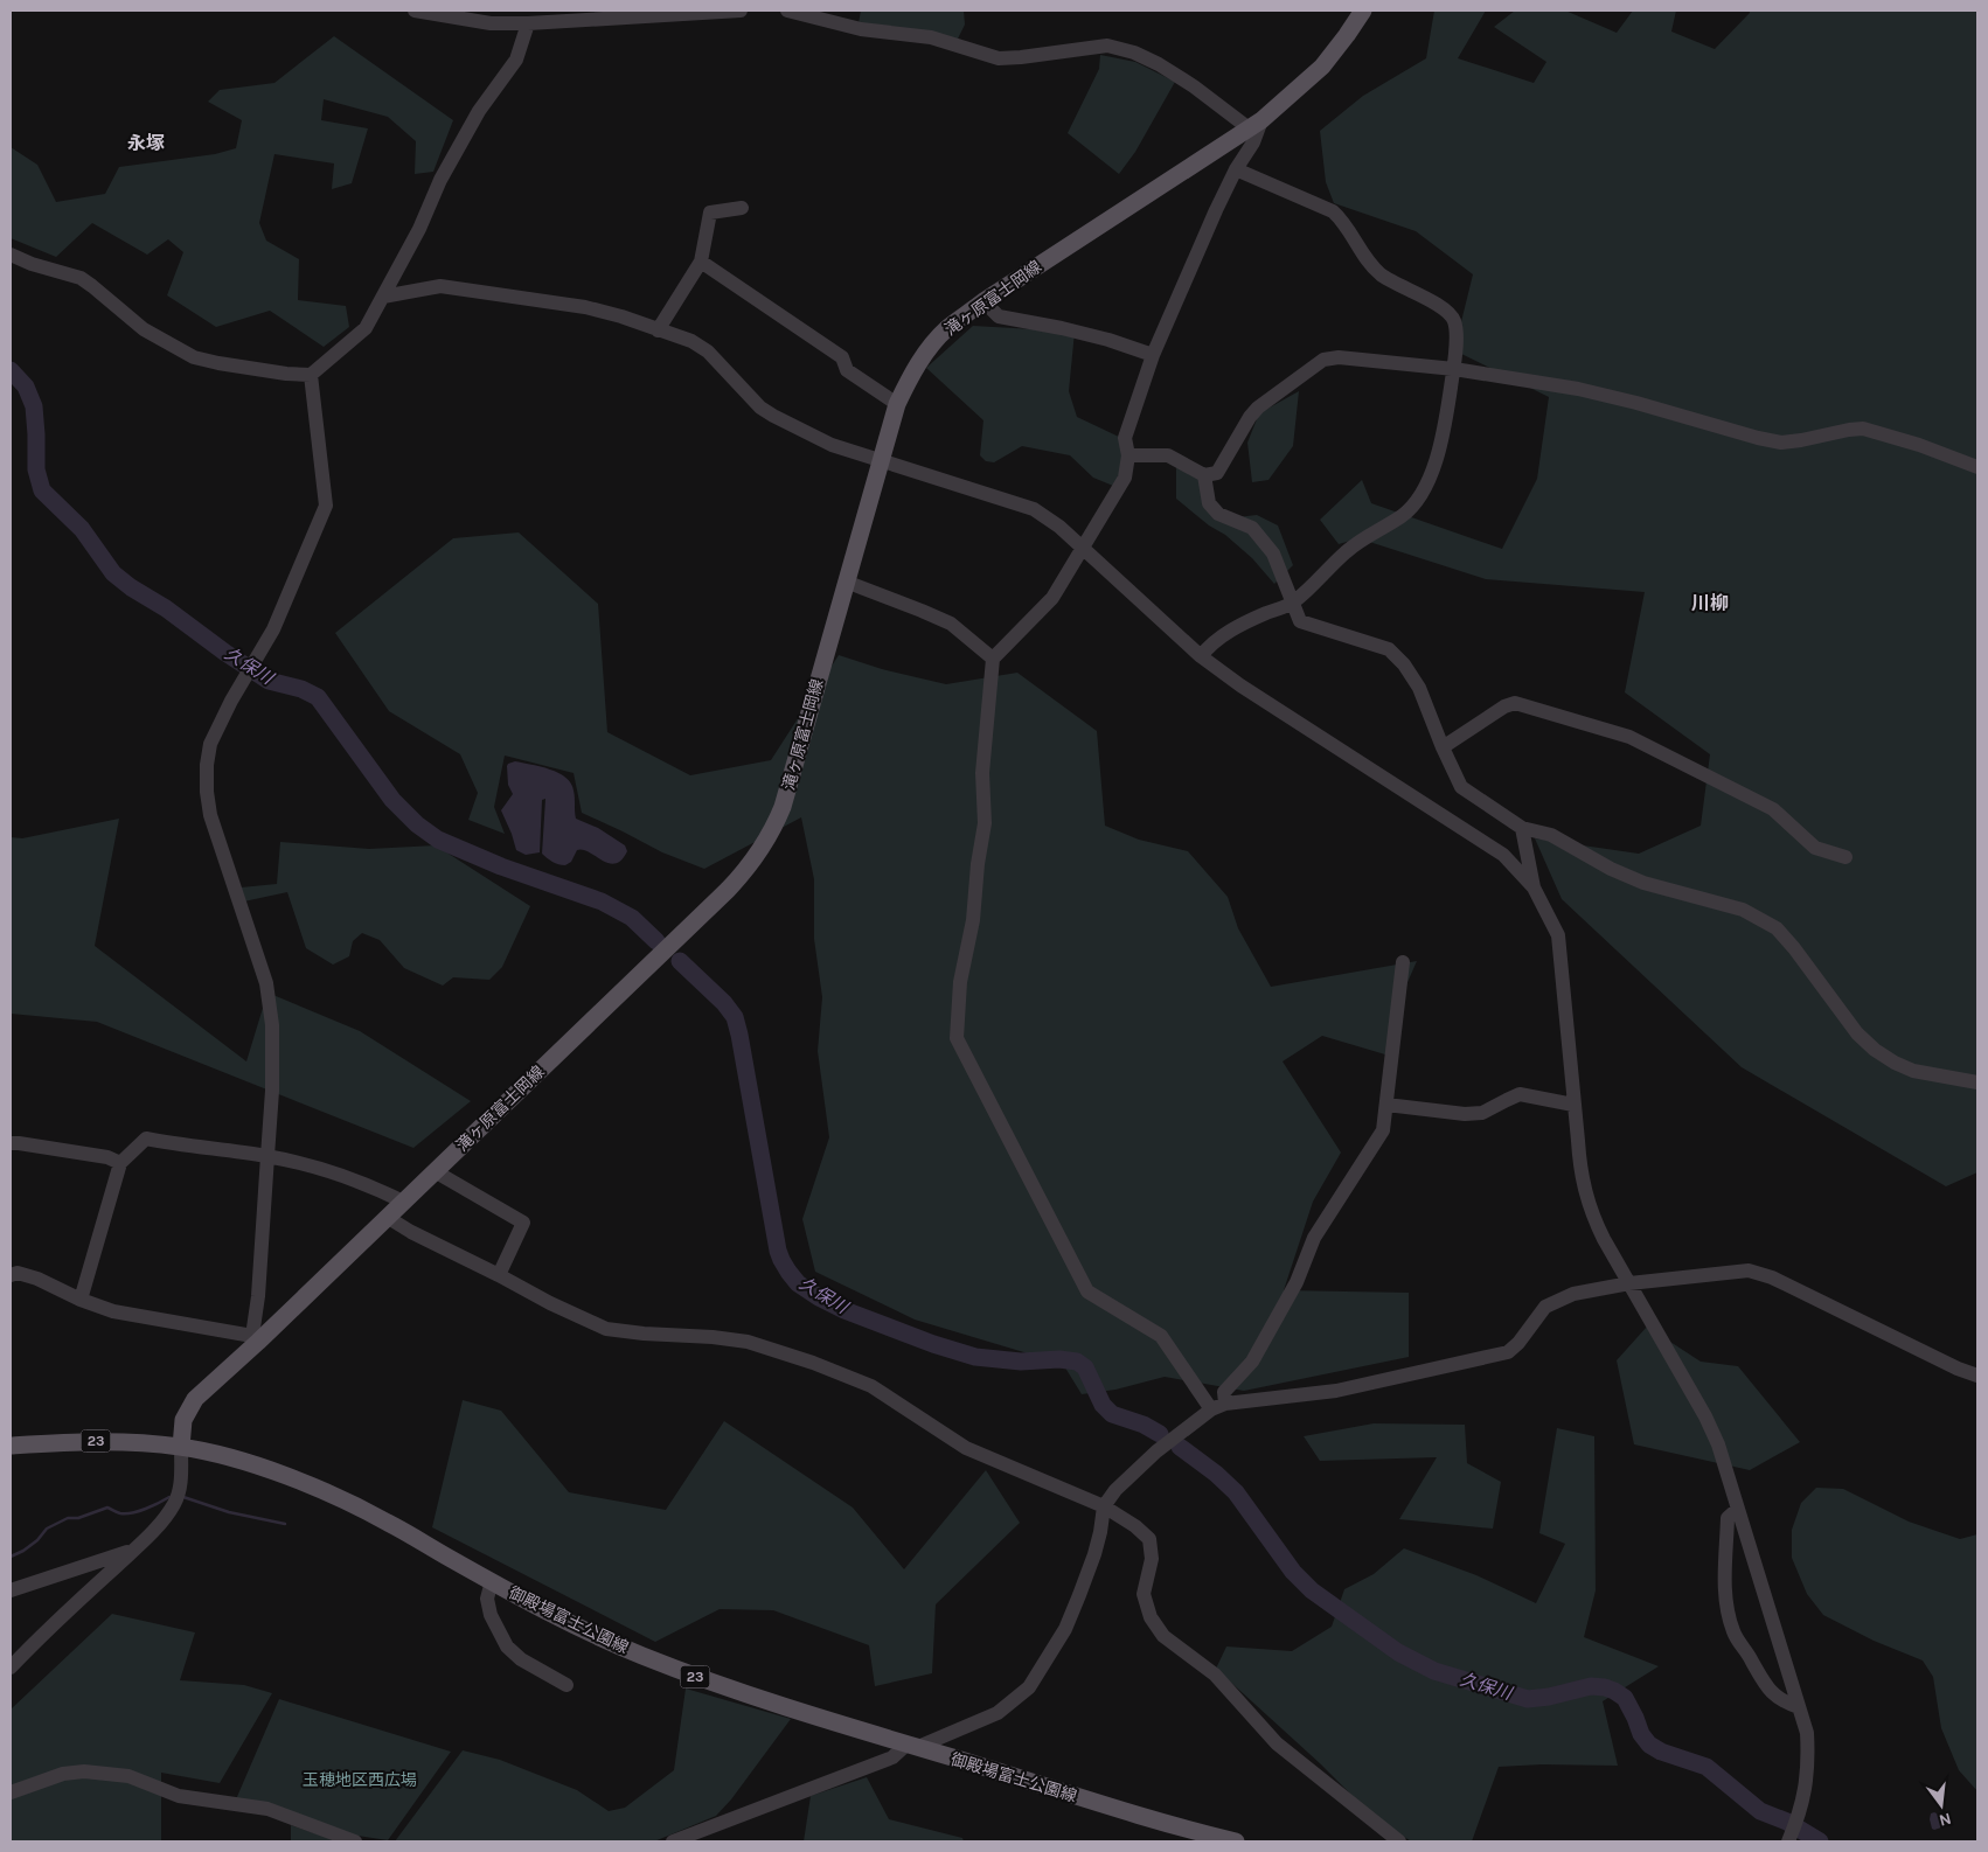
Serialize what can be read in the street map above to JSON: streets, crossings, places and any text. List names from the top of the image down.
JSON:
{
  "streets": {
    "main road": ["滝ヶ原富士岡線", "23", "御殿場富士公園線"]
  },
  "crossings": [
    ["滝ヶ原富士岡線", "御殿場富士公園線"]
  ],
  "districts": ["永塚", "川柳"],
  "water": ["久保川"],
  "parks": ["玉穂地区西広場"],
  "north": "bottom"
}
